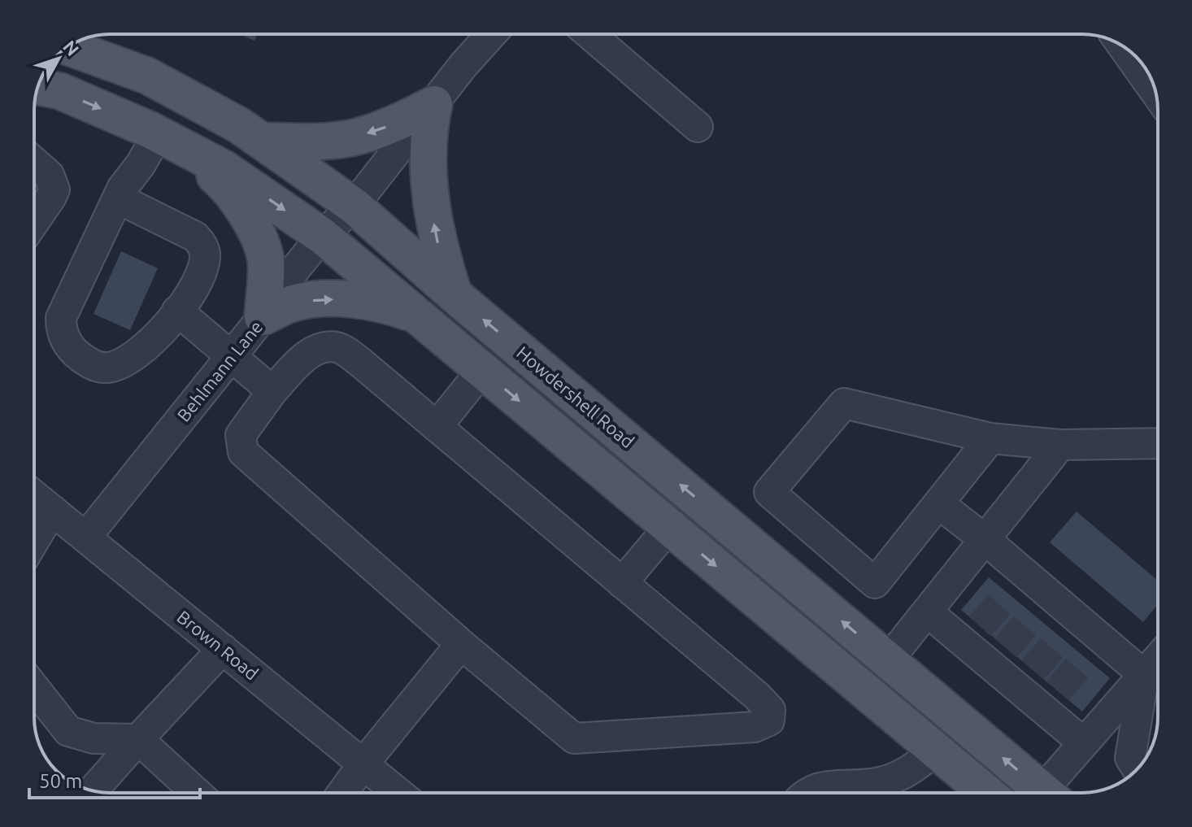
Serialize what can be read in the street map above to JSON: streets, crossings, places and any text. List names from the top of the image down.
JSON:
{
  "streets": {
    "main road": ["Howdershell Road"],
    "street": ["Behlmann Lane", "Brown Road"]
  },
  "crossings": [
    ["Behlmann Lane", "Howdershell Road"],
    ["Behlmann Lane", "Brown Road"]
  ],
  "scale_bar": "50 m",
  "north": "top right"
}
